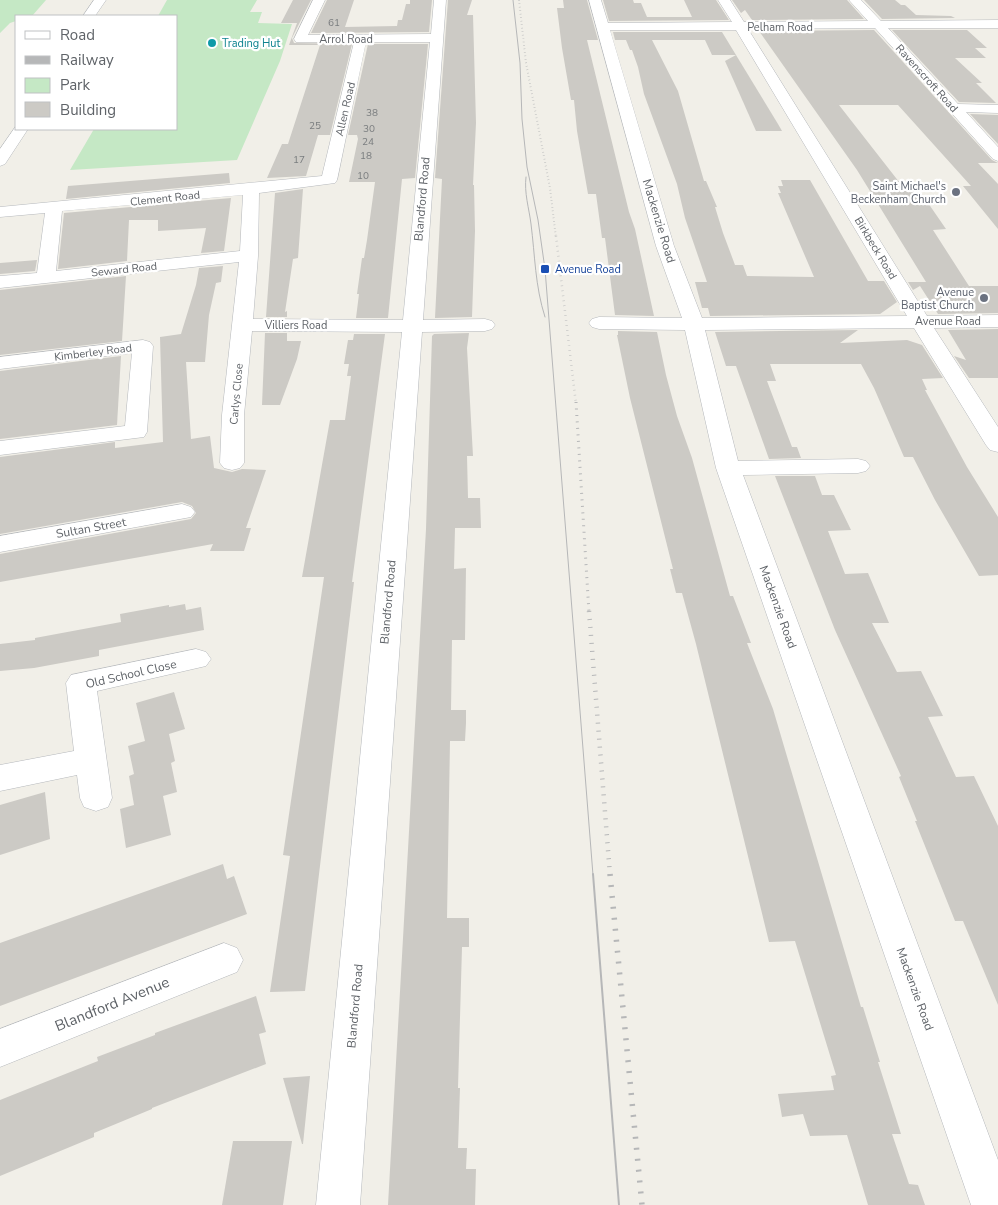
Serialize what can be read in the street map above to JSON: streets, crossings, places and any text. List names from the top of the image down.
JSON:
{
  "streets": {
    "street": [
      "Pelham Road",
      "Arrol Road",
      "Ravenscroft Road",
      "Allen Road",
      "Clement Road",
      "Blandford Road",
      "Mackenzie Road",
      "Birkbeck Road",
      "Seward Road",
      "Avenue Road",
      "Villiers Road",
      "Kimberley Road",
      "Carlys Close",
      "Sultan Street",
      "Old School Close",
      "Blandford Avenue"
    ]
  },
  "crossings": [
    ["Pelham Road", "Ravenscroft Road"],
    ["Pelham Road", "Mackenzie Road"],
    ["Pelham Road", "Birkbeck Road"],
    ["Arrol Road", "Allen Road"],
    ["Arrol Road", "Blandford Road"],
    ["Allen Road", "Clement Road"],
    ["Blandford Road", "Villiers Road"],
    ["Mackenzie Road", "Avenue Road"],
    ["Birkbeck Road", "Avenue Road"],
    ["Villiers Road", "Carlys Close"]
  ],
  "places": {
    "other": ["Trading Hut", "Saint Michael's Beckenham Church", "Avenue Baptist Church"],
    "transit": ["Avenue Road"]
  },
  "house_numbers": [
    "61",
    "38",
    "25",
    "30",
    "24",
    "18",
    "17",
    "10"
  ],
  "legend": [
    "Road",
    "Railway",
    "Park",
    "Building"
  ]
}
